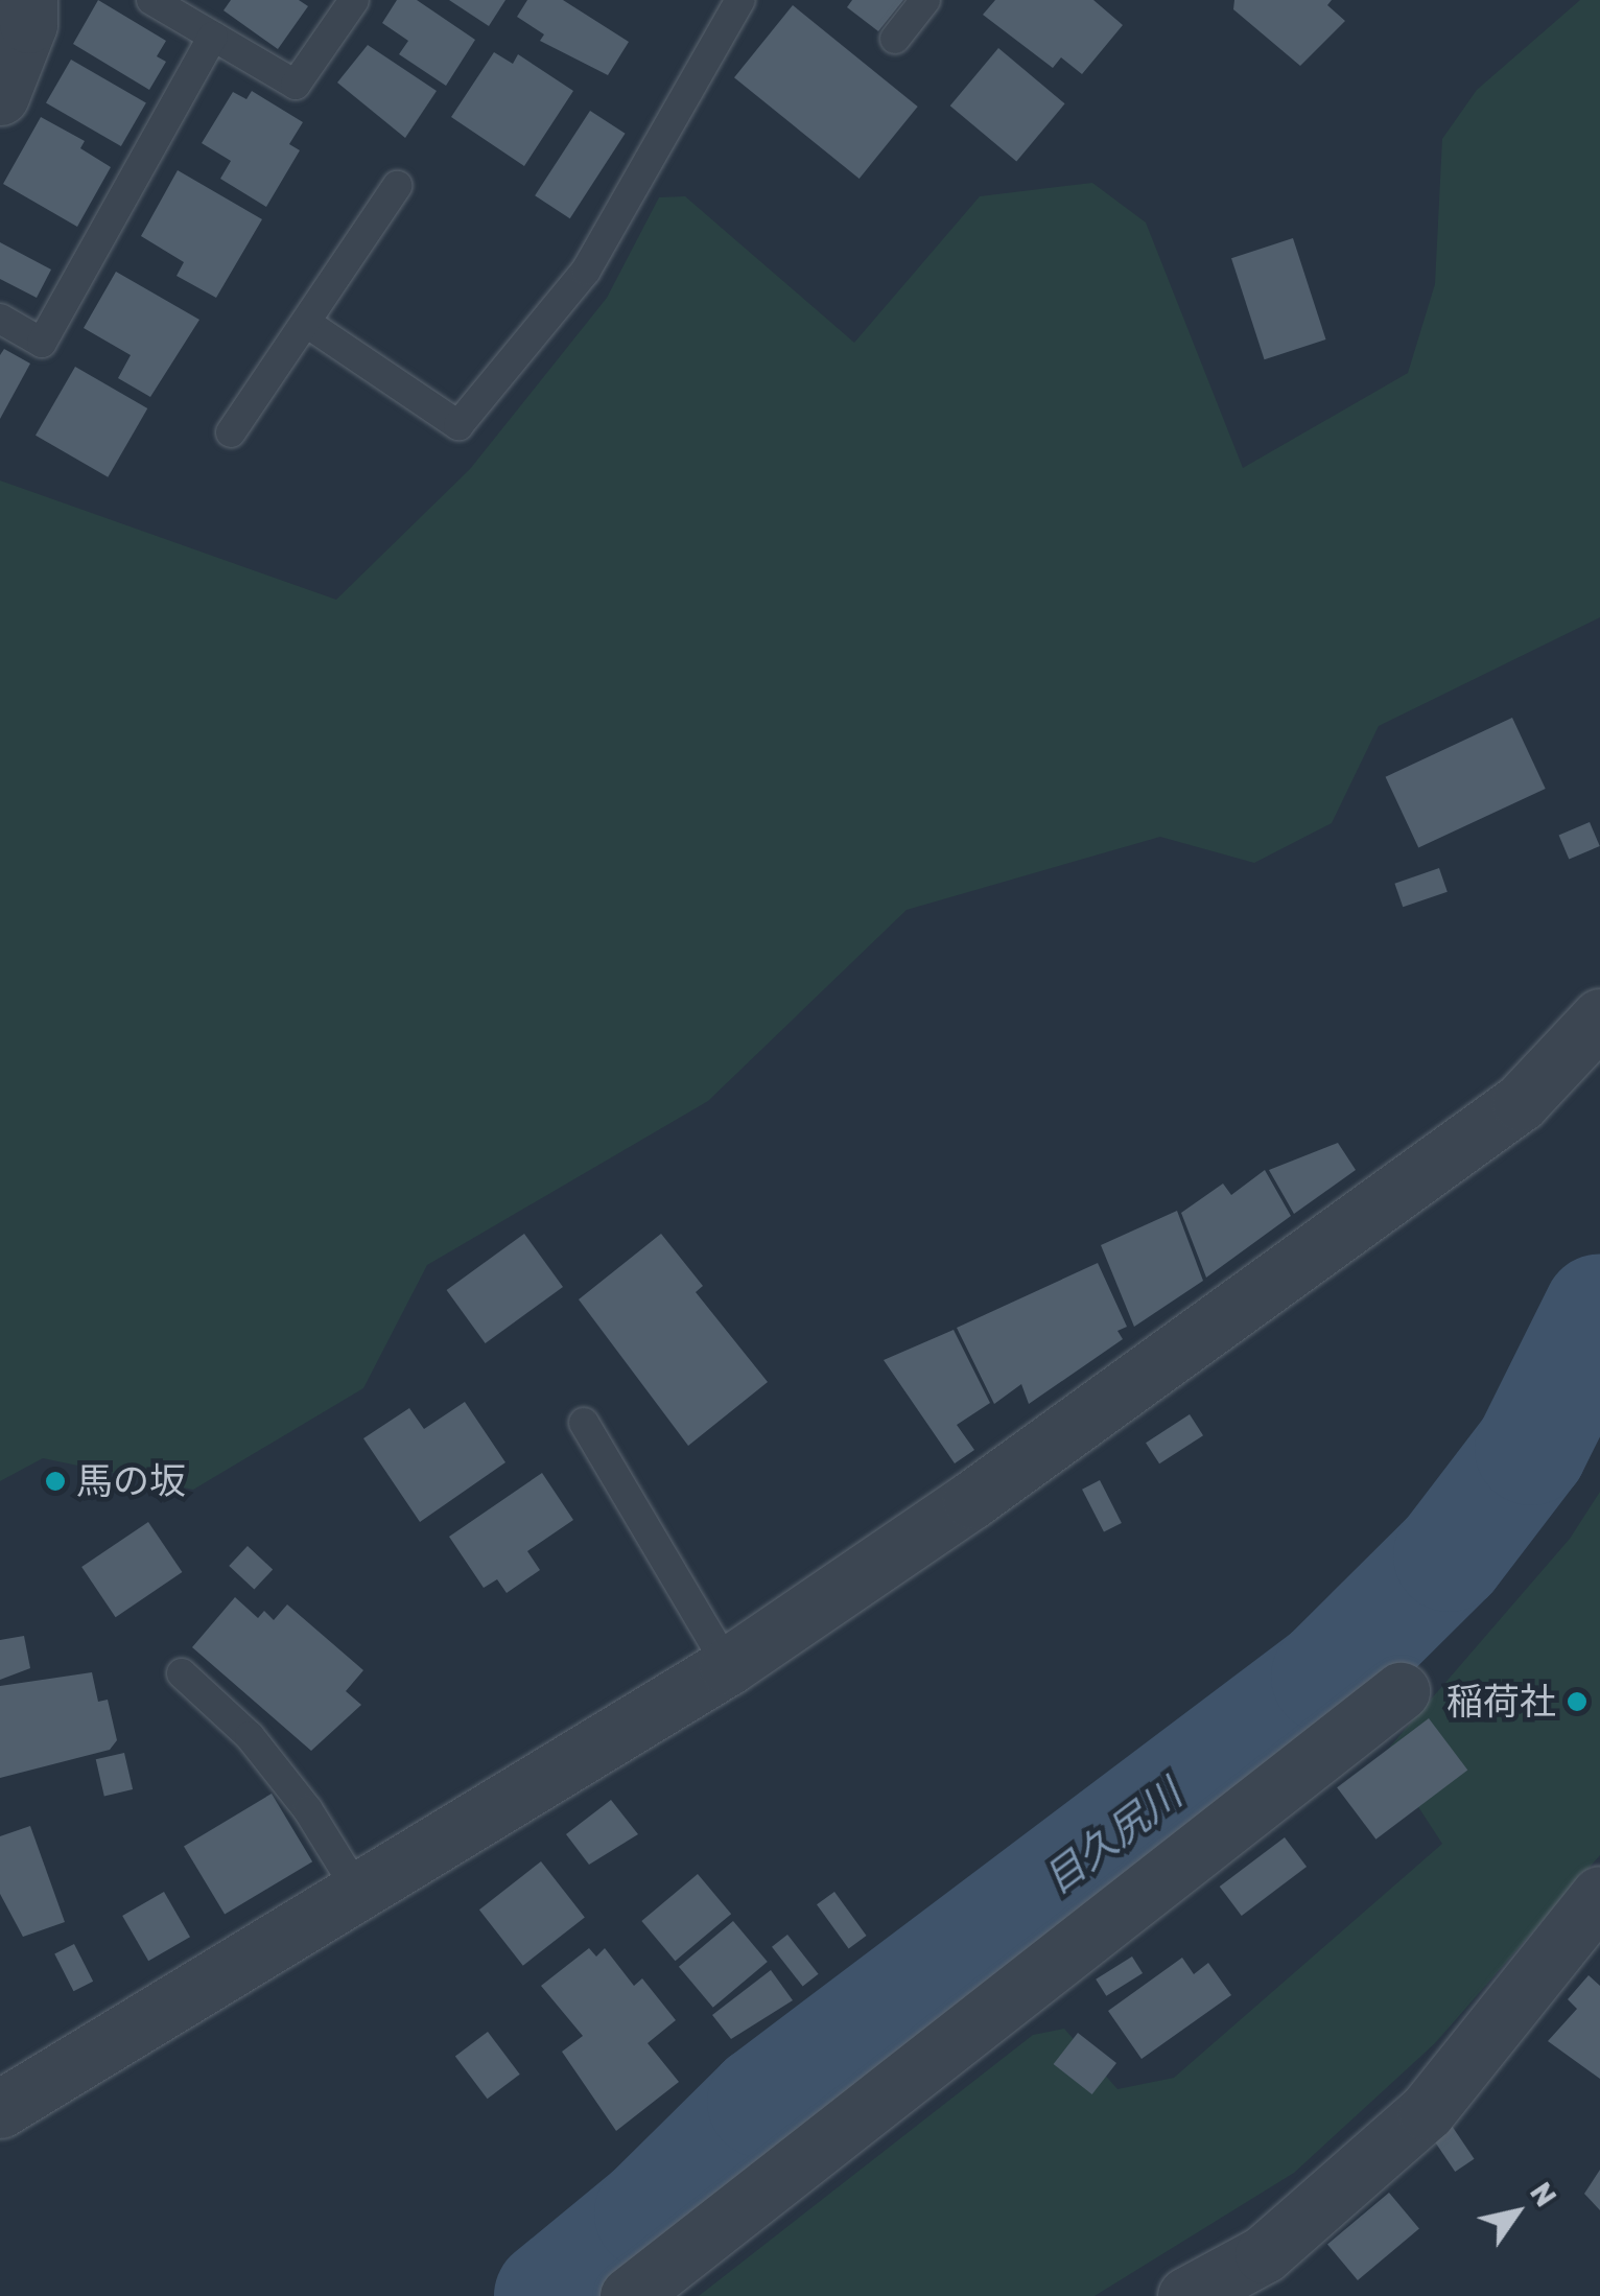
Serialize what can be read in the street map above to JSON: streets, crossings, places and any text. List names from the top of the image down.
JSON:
{
  "water": ["目久尻川"],
  "places": ["馬の坂", "稲荷社"],
  "north": "top right"
}
